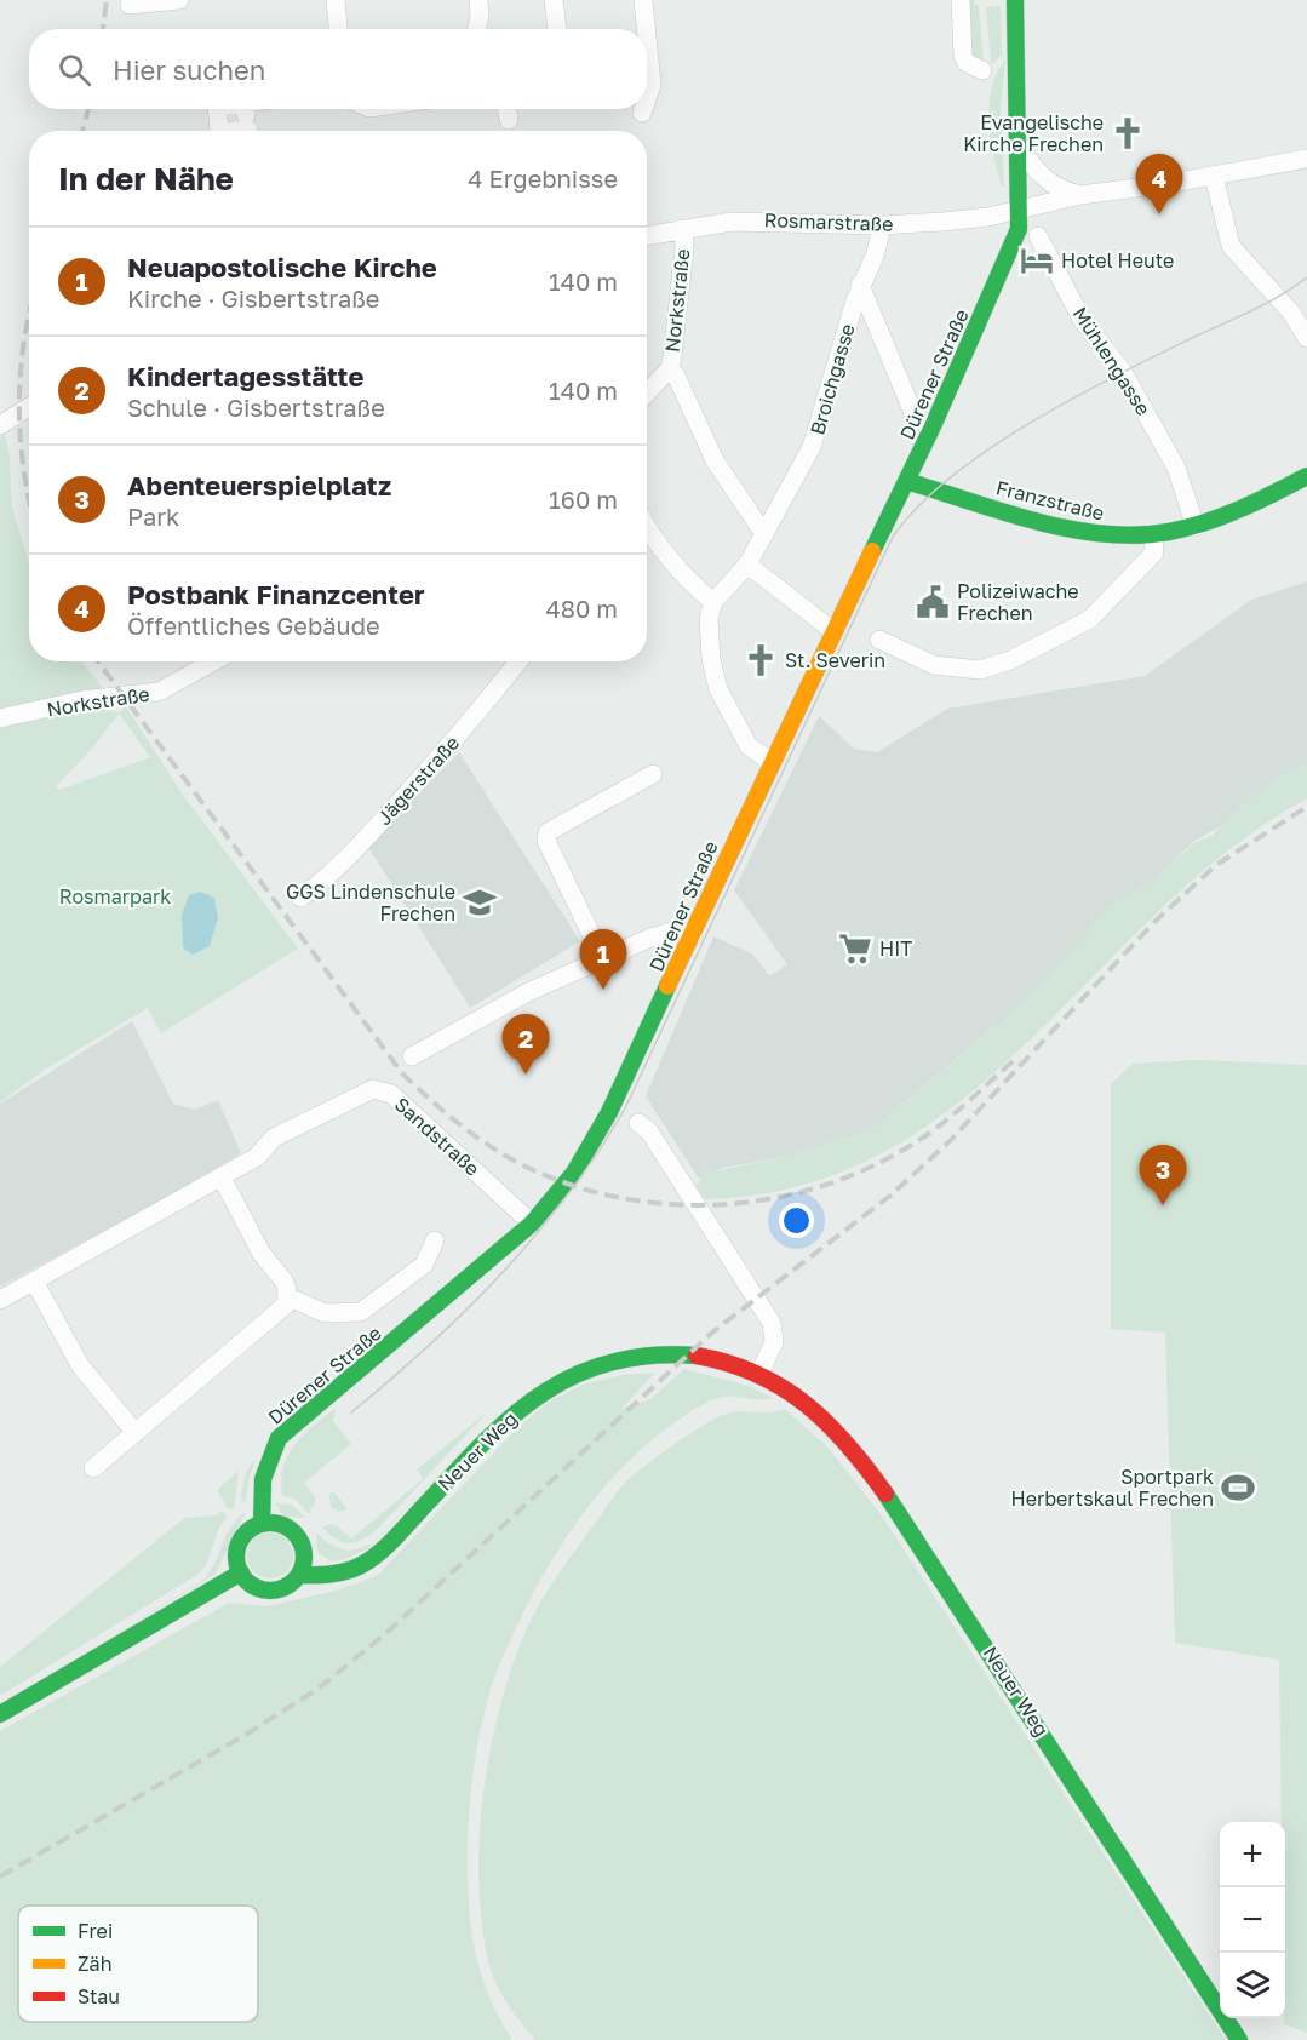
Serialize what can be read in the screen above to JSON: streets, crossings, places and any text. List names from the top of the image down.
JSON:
{
  "streets": {
    "main road": ["Dürener Straße", "Franzstraße", "Neuer Weg"],
    "street": [
      "Rosmarstraße",
      "Norkstraße",
      "Mühlengasse",
      "Broichgasse",
      "Jägerstraße",
      "Sandstraße"
    ]
  },
  "crossings": [
    ["Rosmarstraße", "Norkstraße"],
    ["Rosmarstraße", "Dürener Straße"],
    ["Rosmarstraße", "Broichgasse"],
    ["Mühlengasse", "Franzstraße"],
    ["Dürener Straße", "Franzstraße"],
    ["Dürener Straße", "Sandstraße"],
    ["Dürener Straße", "Neuer Weg"]
  ],
  "parks": ["Rosmarpark"],
  "places": {
    "church": ["Evangelische Kirche Frechen", "St. Severin"],
    "hotel": ["Hotel Heute"],
    "public building": ["Polizeiwache Frechen"],
    "school or university": ["GGS Lindenschule Frechen"],
    "supermarket": ["HIT"],
    "sports": ["Sportpark Herbertskaul Frechen"]
  },
  "legend": ["Frei", "Zäh", "Stau"],
  "page": {
    "search": "Hier suchen",
    "heading": ["In der Nähe", "4 Ergebnisse"],
    "pins": [
      "4",
      "1",
      "2",
      "3"
    ],
    "list": [
      {
        "mark": "1",
        "name": "Neuapostolische Kirche",
        "note": "Kirche · Gisbertstraße",
        "value": "140 m"
      },
      {
        "mark": "2",
        "name": "Kindertagesstätte",
        "note": "Schule · Gisbertstraße",
        "value": "140 m"
      },
      {
        "mark": "3",
        "name": "Abenteuerspielplatz",
        "note": "Park",
        "value": "160 m"
      },
      {
        "mark": "4",
        "name": "Postbank Finanzcenter",
        "note": "Öffentliches Gebäude",
        "value": "480 m"
      }
    ],
    "map_buttons": ["+", "−"]
  }
}
